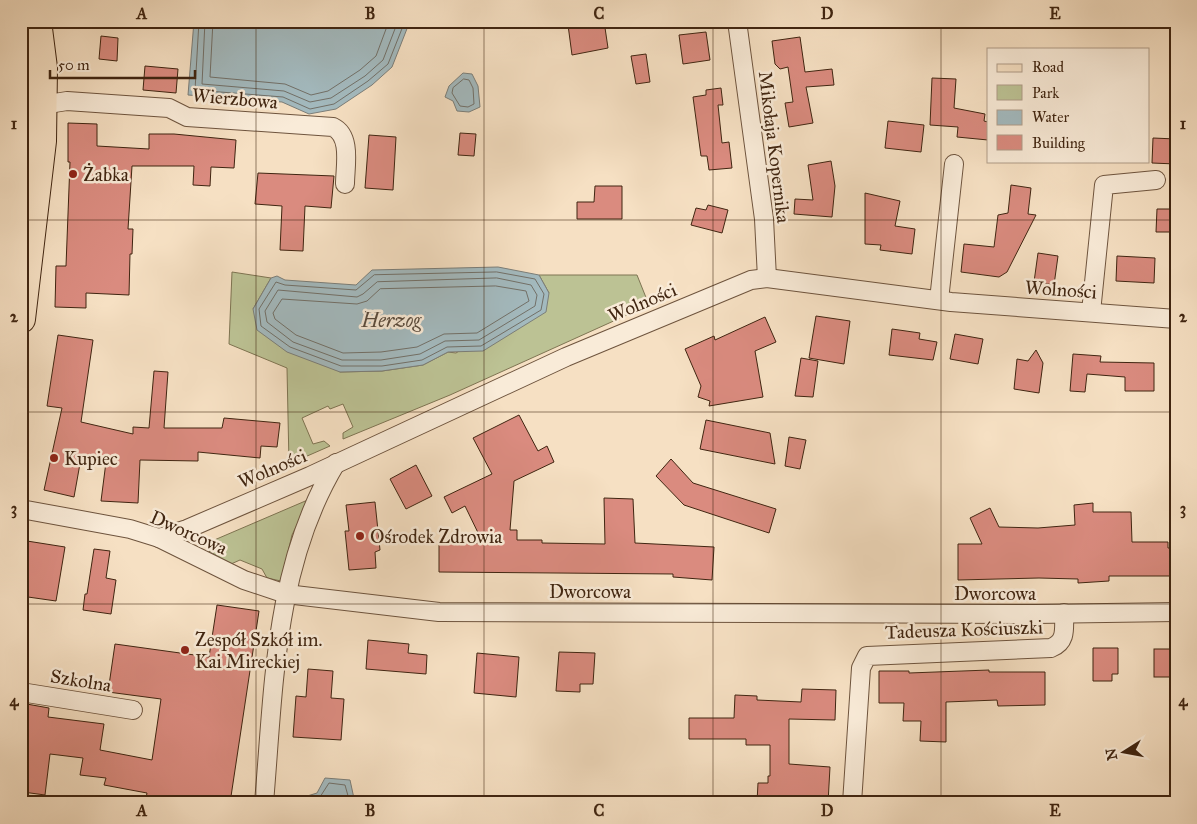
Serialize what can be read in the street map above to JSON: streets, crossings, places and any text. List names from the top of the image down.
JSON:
{
  "streets": {
    "street": [
      "Wierzbowa",
      "Mikołaja Kopernika",
      "Wolności",
      "Dworcowa",
      "Tadeusza Kościuszki",
      "Szkolna"
    ]
  },
  "crossings": [
    ["Mikołaja Kopernika", "Wolności"],
    ["Wolności", "Dworcowa"],
    ["Dworcowa", "Tadeusza Kościuszki"]
  ],
  "water": ["Herzog"],
  "places": [
    "Żabka",
    "Kupiec",
    "Ośrodek Zdrowia",
    "Zespół Szkół im. Kai Mireckiej"
  ],
  "legend": [
    "Road",
    "Park",
    "Water",
    "Building"
  ],
  "scale_bar": "50 m",
  "north": "left",
  "grid": {
    "columns": [
      "A",
      "B",
      "C",
      "D",
      "E"
    ],
    "rows": [
      "1",
      "2",
      "3",
      "4"
    ]
  }
}
